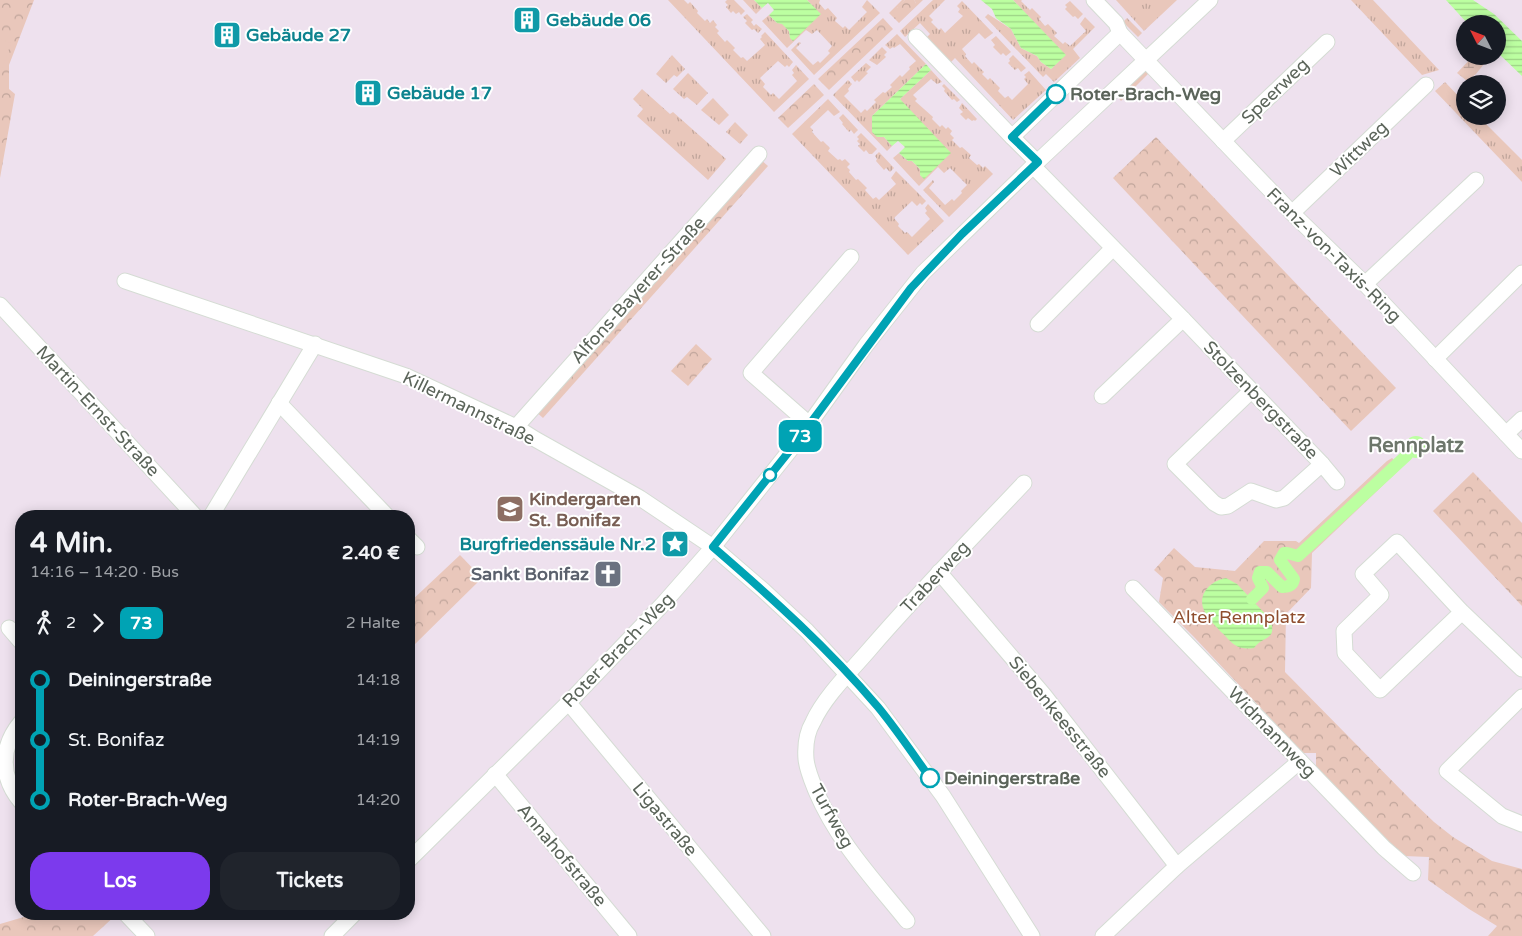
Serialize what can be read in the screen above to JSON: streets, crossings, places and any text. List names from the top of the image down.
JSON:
{
  "streets": {
    "street": [
      "Speerweg",
      "Wittweg",
      "Franz-von-Taxis-Ring",
      "Alfons-Bayerer-Straße",
      "Stolzenbergstraße",
      "Killermannstraße",
      "Martin-Ernst-Straße",
      "Traberweg",
      "Roter-Brach-Weg",
      "Siebenkeesstraße",
      "Widmannweg",
      "Turfweg",
      "Ligastraße",
      "Annahofstraße"
    ]
  },
  "crossings": [
    ["Speerweg", "Franz-von-Taxis-Ring"],
    ["Wittweg", "Franz-von-Taxis-Ring"],
    ["Franz-von-Taxis-Ring", "Roter-Brach-Weg"],
    ["Alfons-Bayerer-Straße", "Killermannstraße"],
    ["Stolzenbergstraße", "Roter-Brach-Weg"],
    ["Killermannstraße", "Traberweg"],
    ["Killermannstraße", "Roter-Brach-Weg"],
    ["Killermannstraße", "Turfweg"],
    ["Traberweg", "Siebenkeesstraße"],
    ["Traberweg", "Turfweg"],
    ["Roter-Brach-Weg", "Ligastraße"],
    ["Roter-Brach-Weg", "Annahofstraße"]
  ],
  "districts": ["Rennplatz"],
  "parks": ["Alter Rennplatz"],
  "places": {
    "building": ["Gebäude 06", "Gebäude 27", "Gebäude 17"],
    "other": ["Roter-Brach-Weg", "Deiningerstraße"],
    "school or university": ["Kindergarten St. Bonifaz"],
    "place": ["Burgfriedenssäule Nr.2"],
    "church": ["Sankt Bonifaz"]
  },
  "lines": ["bus line 73"],
  "north": "top left",
  "page": {
    "on_map": "73",
    "heading": ["4 Min.", "14:16 – 14:20 · Bus", "2.40 €"],
    "legs": ["2", "73", "2 Halte"],
    "list": [
      {
        "name": "Deiningerstraße",
        "value": "14:18"
      },
      {
        "name": "St. Bonifaz",
        "value": "14:19"
      },
      {
        "name": "Roter-Brach-Weg",
        "value": "14:20"
      }
    ],
    "buttons": ["Los", "Tickets"]
  }
}
